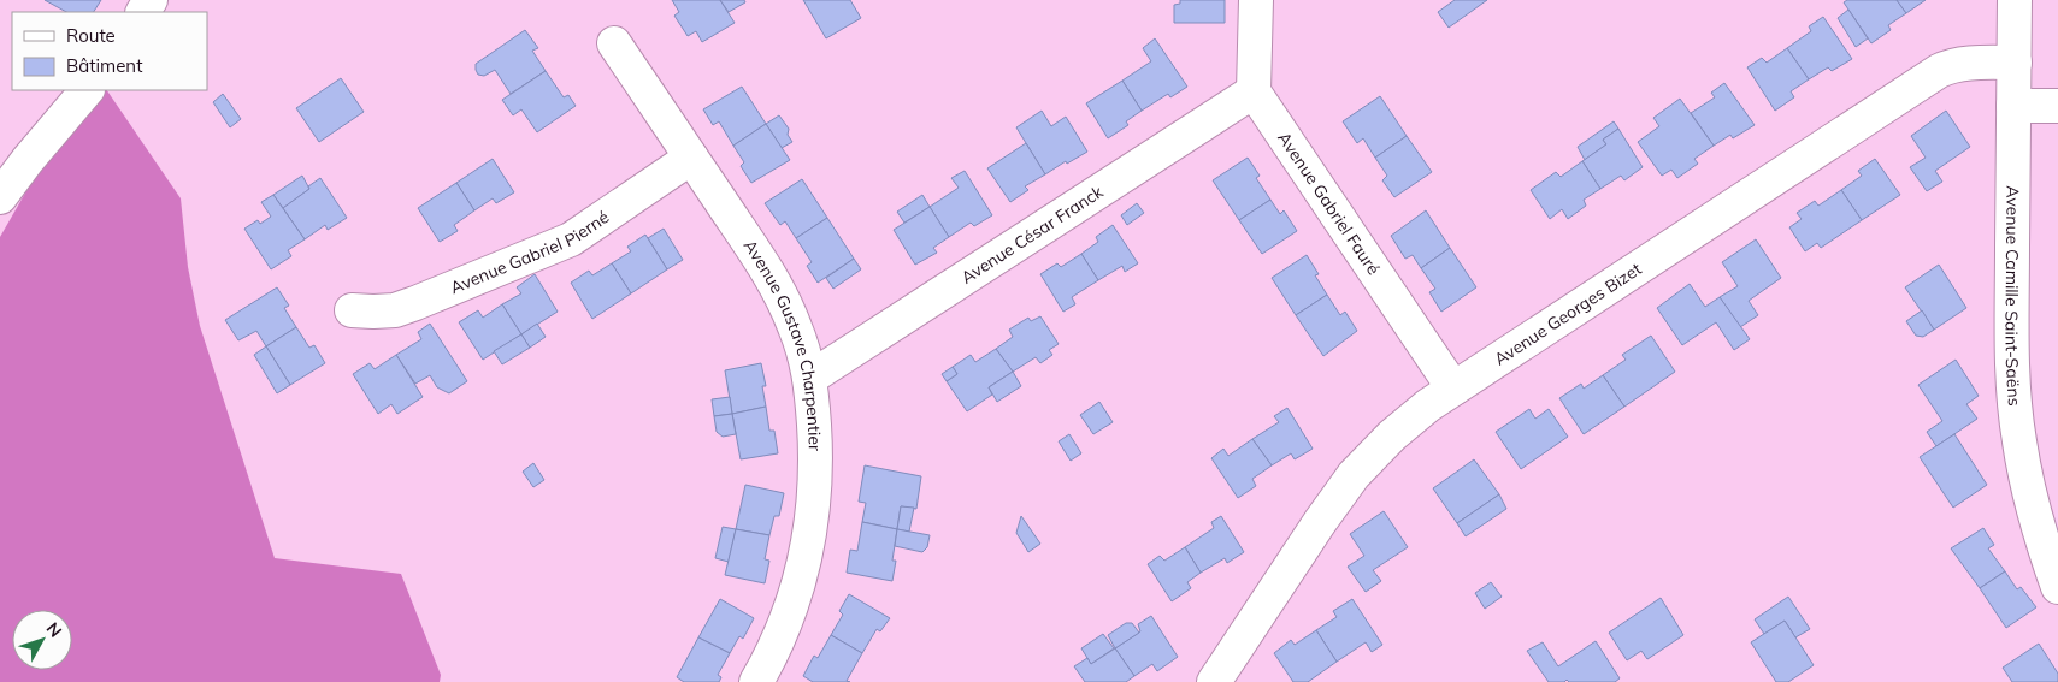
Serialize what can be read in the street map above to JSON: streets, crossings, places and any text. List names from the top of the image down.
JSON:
{
  "streets": {
    "street": [
      "Avenue Gabriel Fauré",
      "Avenue César Franck",
      "Avenue Gabriel Pierné",
      "Avenue Camille Saint-Saëns",
      "Avenue Georges Bizet",
      "Avenue Gustave Charpentier"
    ]
  },
  "crossings": [
    ["Avenue Gabriel Fauré", "Avenue César Franck"],
    ["Avenue Gabriel Fauré", "Avenue Georges Bizet"],
    ["Avenue César Franck", "Avenue Gustave Charpentier"],
    ["Avenue Gabriel Pierné", "Avenue Gustave Charpentier"],
    ["Avenue Camille Saint-Saëns", "Avenue Georges Bizet"]
  ],
  "legend": ["Route", "Bâtiment"],
  "north": "top right"
}
